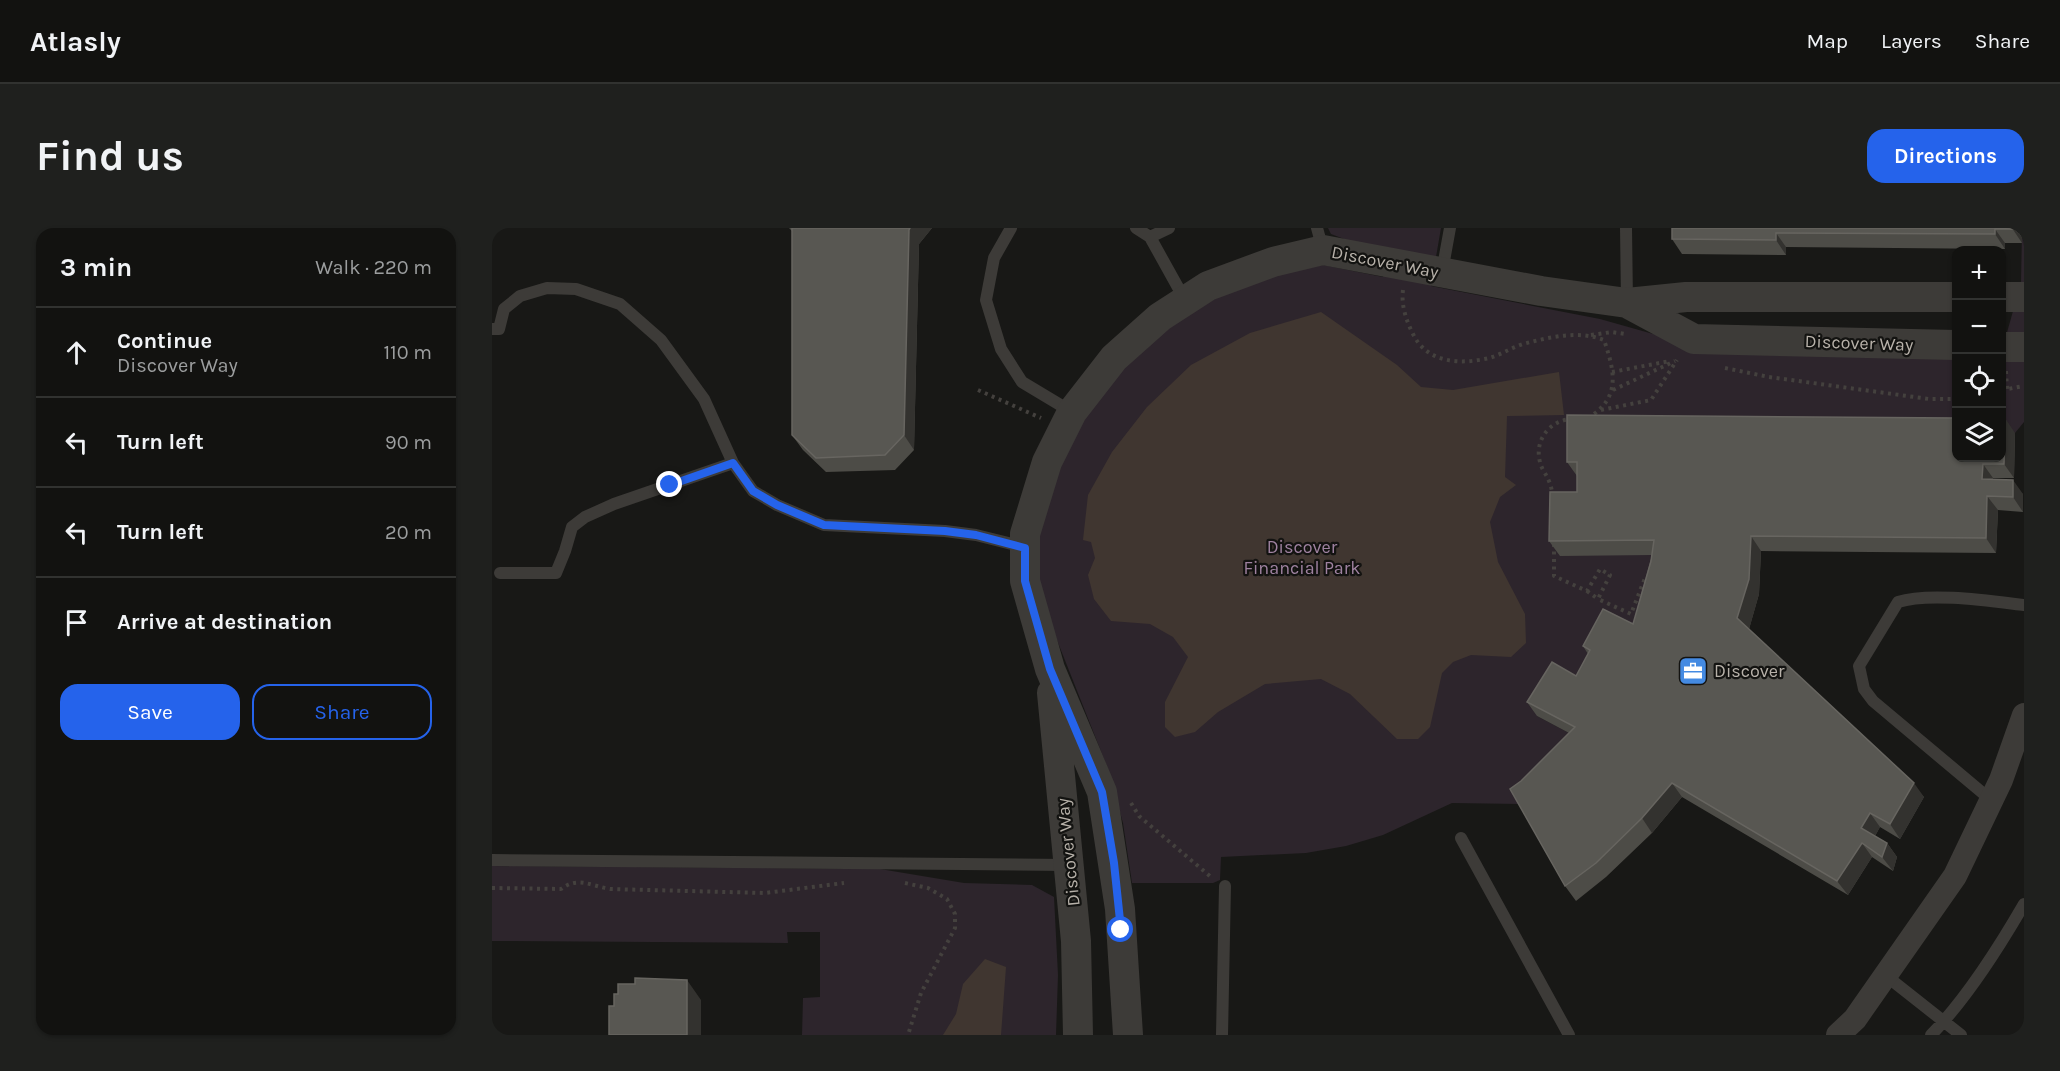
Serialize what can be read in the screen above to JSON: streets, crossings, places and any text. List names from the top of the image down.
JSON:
{
  "streets": {
    "street": ["Discover Way"]
  },
  "parks": ["Discover Financial Park"],
  "places": {
    "office": ["Discover"]
  },
  "page": {
    "header": "Atlasly",
    "nav": ["Map", "Layers", "Share"],
    "buttons": [
      "Directions",
      ["Save", "Share"]
    ],
    "title": "Find us",
    "heading": ["3 min", "Walk · 220 m"],
    "map_buttons": ["+", "−"],
    "list": [
      ["Continue", "Discover Way", "110 m"],
      ["Turn left", "90 m"],
      ["Turn left", "20 m"],
      "Arrive at destination"
    ]
  }
}
